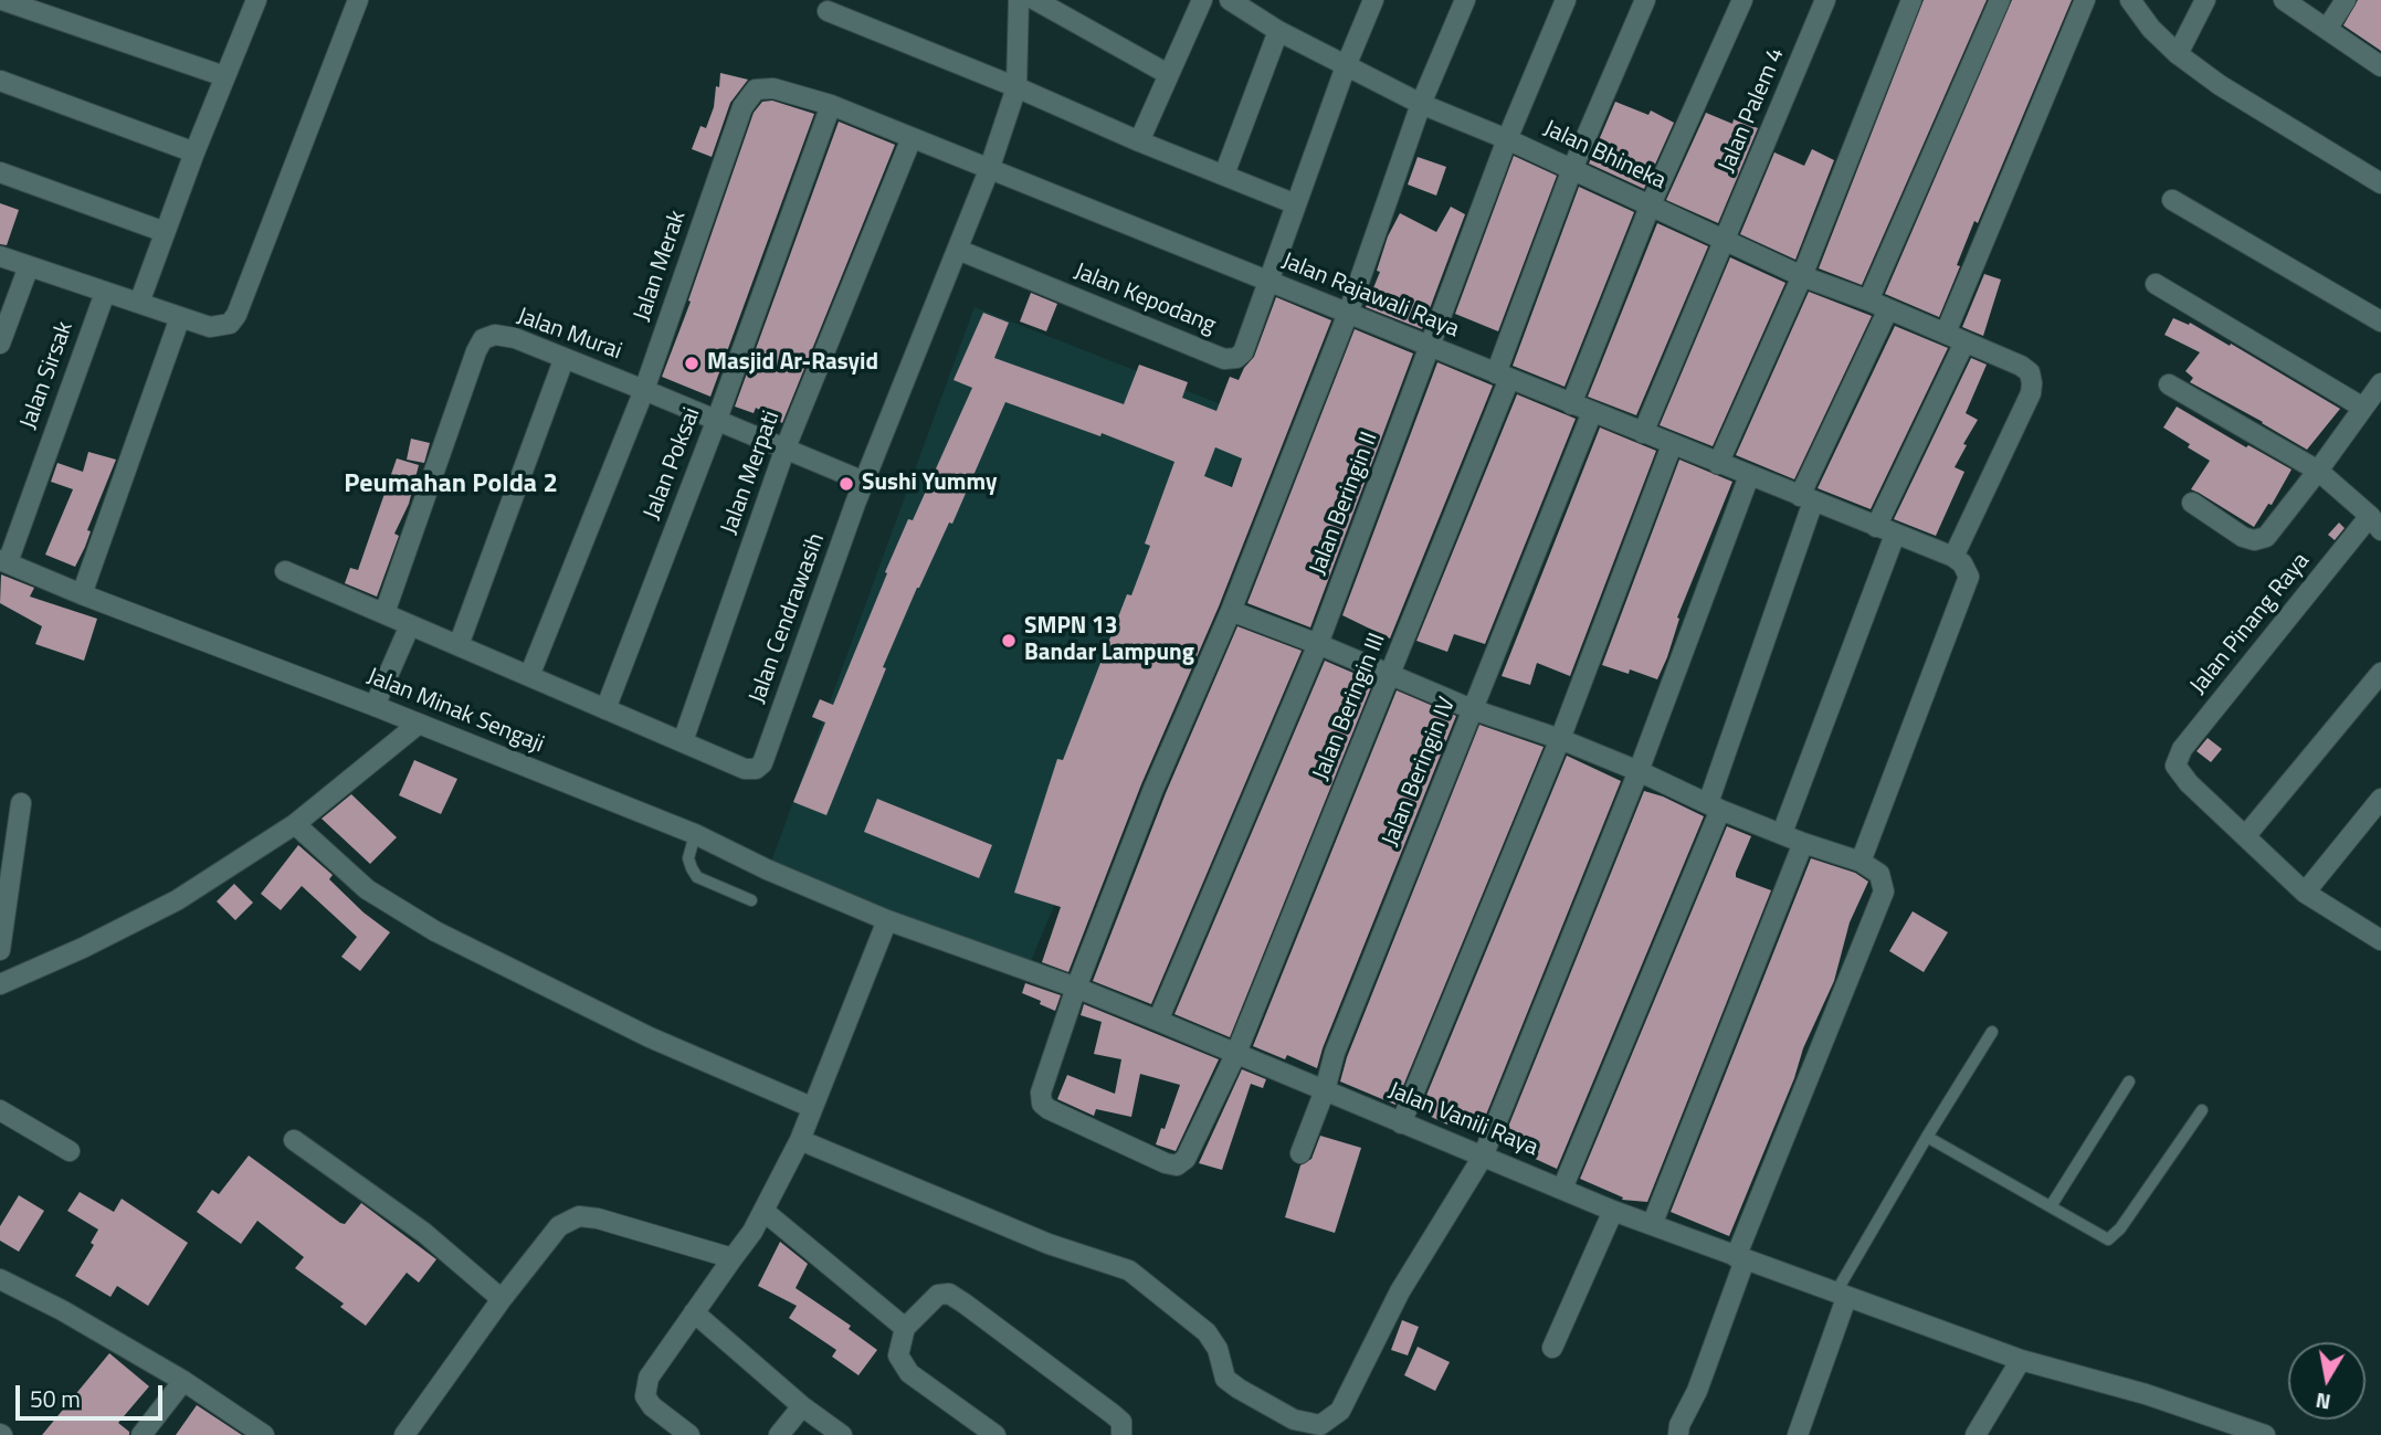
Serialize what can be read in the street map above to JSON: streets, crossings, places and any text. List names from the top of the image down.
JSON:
{
  "streets": {
    "street": [
      "Jalan Palem 4",
      "Jalan Bhineka",
      "Jalan Merak",
      "Jalan Rajawali Raya",
      "Jalan Kepodang",
      "Jalan Murai",
      "Jalan Sirsak",
      "Jalan Poksai",
      "Jalan Merpati",
      "Jalan Beringin II",
      "Jalan Cendrawasih",
      "Jalan Pinang Raya",
      "Jalan Beringin III",
      "Jalan Minak Sengaji",
      "Jalan Beringin IV",
      "Jalan Vanili Raya"
    ]
  },
  "crossings": [
    ["Jalan Palem 4", "Jalan Bhineka"],
    ["Jalan Palem 4", "Jalan Rajawali Raya"],
    ["Jalan Bhineka", "Jalan Rajawali Raya"],
    ["Jalan Bhineka", "Jalan Kepodang"],
    ["Jalan Bhineka", "Jalan Beringin II"],
    ["Jalan Bhineka", "Jalan Beringin III"],
    ["Jalan Merak", "Jalan Rajawali Raya"],
    ["Jalan Merak", "Jalan Murai"],
    ["Jalan Merak", "Jalan Cendrawasih"],
    ["Jalan Rajawali Raya", "Jalan Kepodang"],
    ["Jalan Rajawali Raya", "Jalan Poksai"],
    ["Jalan Rajawali Raya", "Jalan Merpati"],
    ["Jalan Rajawali Raya", "Jalan Beringin II"],
    ["Jalan Rajawali Raya", "Jalan Cendrawasih"],
    ["Jalan Rajawali Raya", "Jalan Beringin III"],
    ["Jalan Rajawali Raya", "Jalan Beringin IV"],
    ["Jalan Kepodang", "Jalan Cendrawasih"],
    ["Jalan Murai", "Jalan Poksai"],
    ["Jalan Murai", "Jalan Merpati"],
    ["Jalan Murai", "Jalan Cendrawasih"],
    ["Jalan Sirsak", "Jalan Minak Sengaji"],
    ["Jalan Poksai", "Jalan Cendrawasih"],
    ["Jalan Merpati", "Jalan Cendrawasih"],
    ["Jalan Beringin II", "Jalan Vanili Raya"],
    ["Jalan Beringin III", "Jalan Vanili Raya"],
    ["Jalan Minak Sengaji", "Jalan Vanili Raya"],
    ["Jalan Beringin IV", "Jalan Vanili Raya"]
  ],
  "districts": ["Peumahan Polda 2"],
  "places": ["Masjid Ar-Rasyid", "Sushi Yummy", "SMPN 13 Bandar Lampung"],
  "scale_bar": "50 m",
  "north": "bottom"
}
